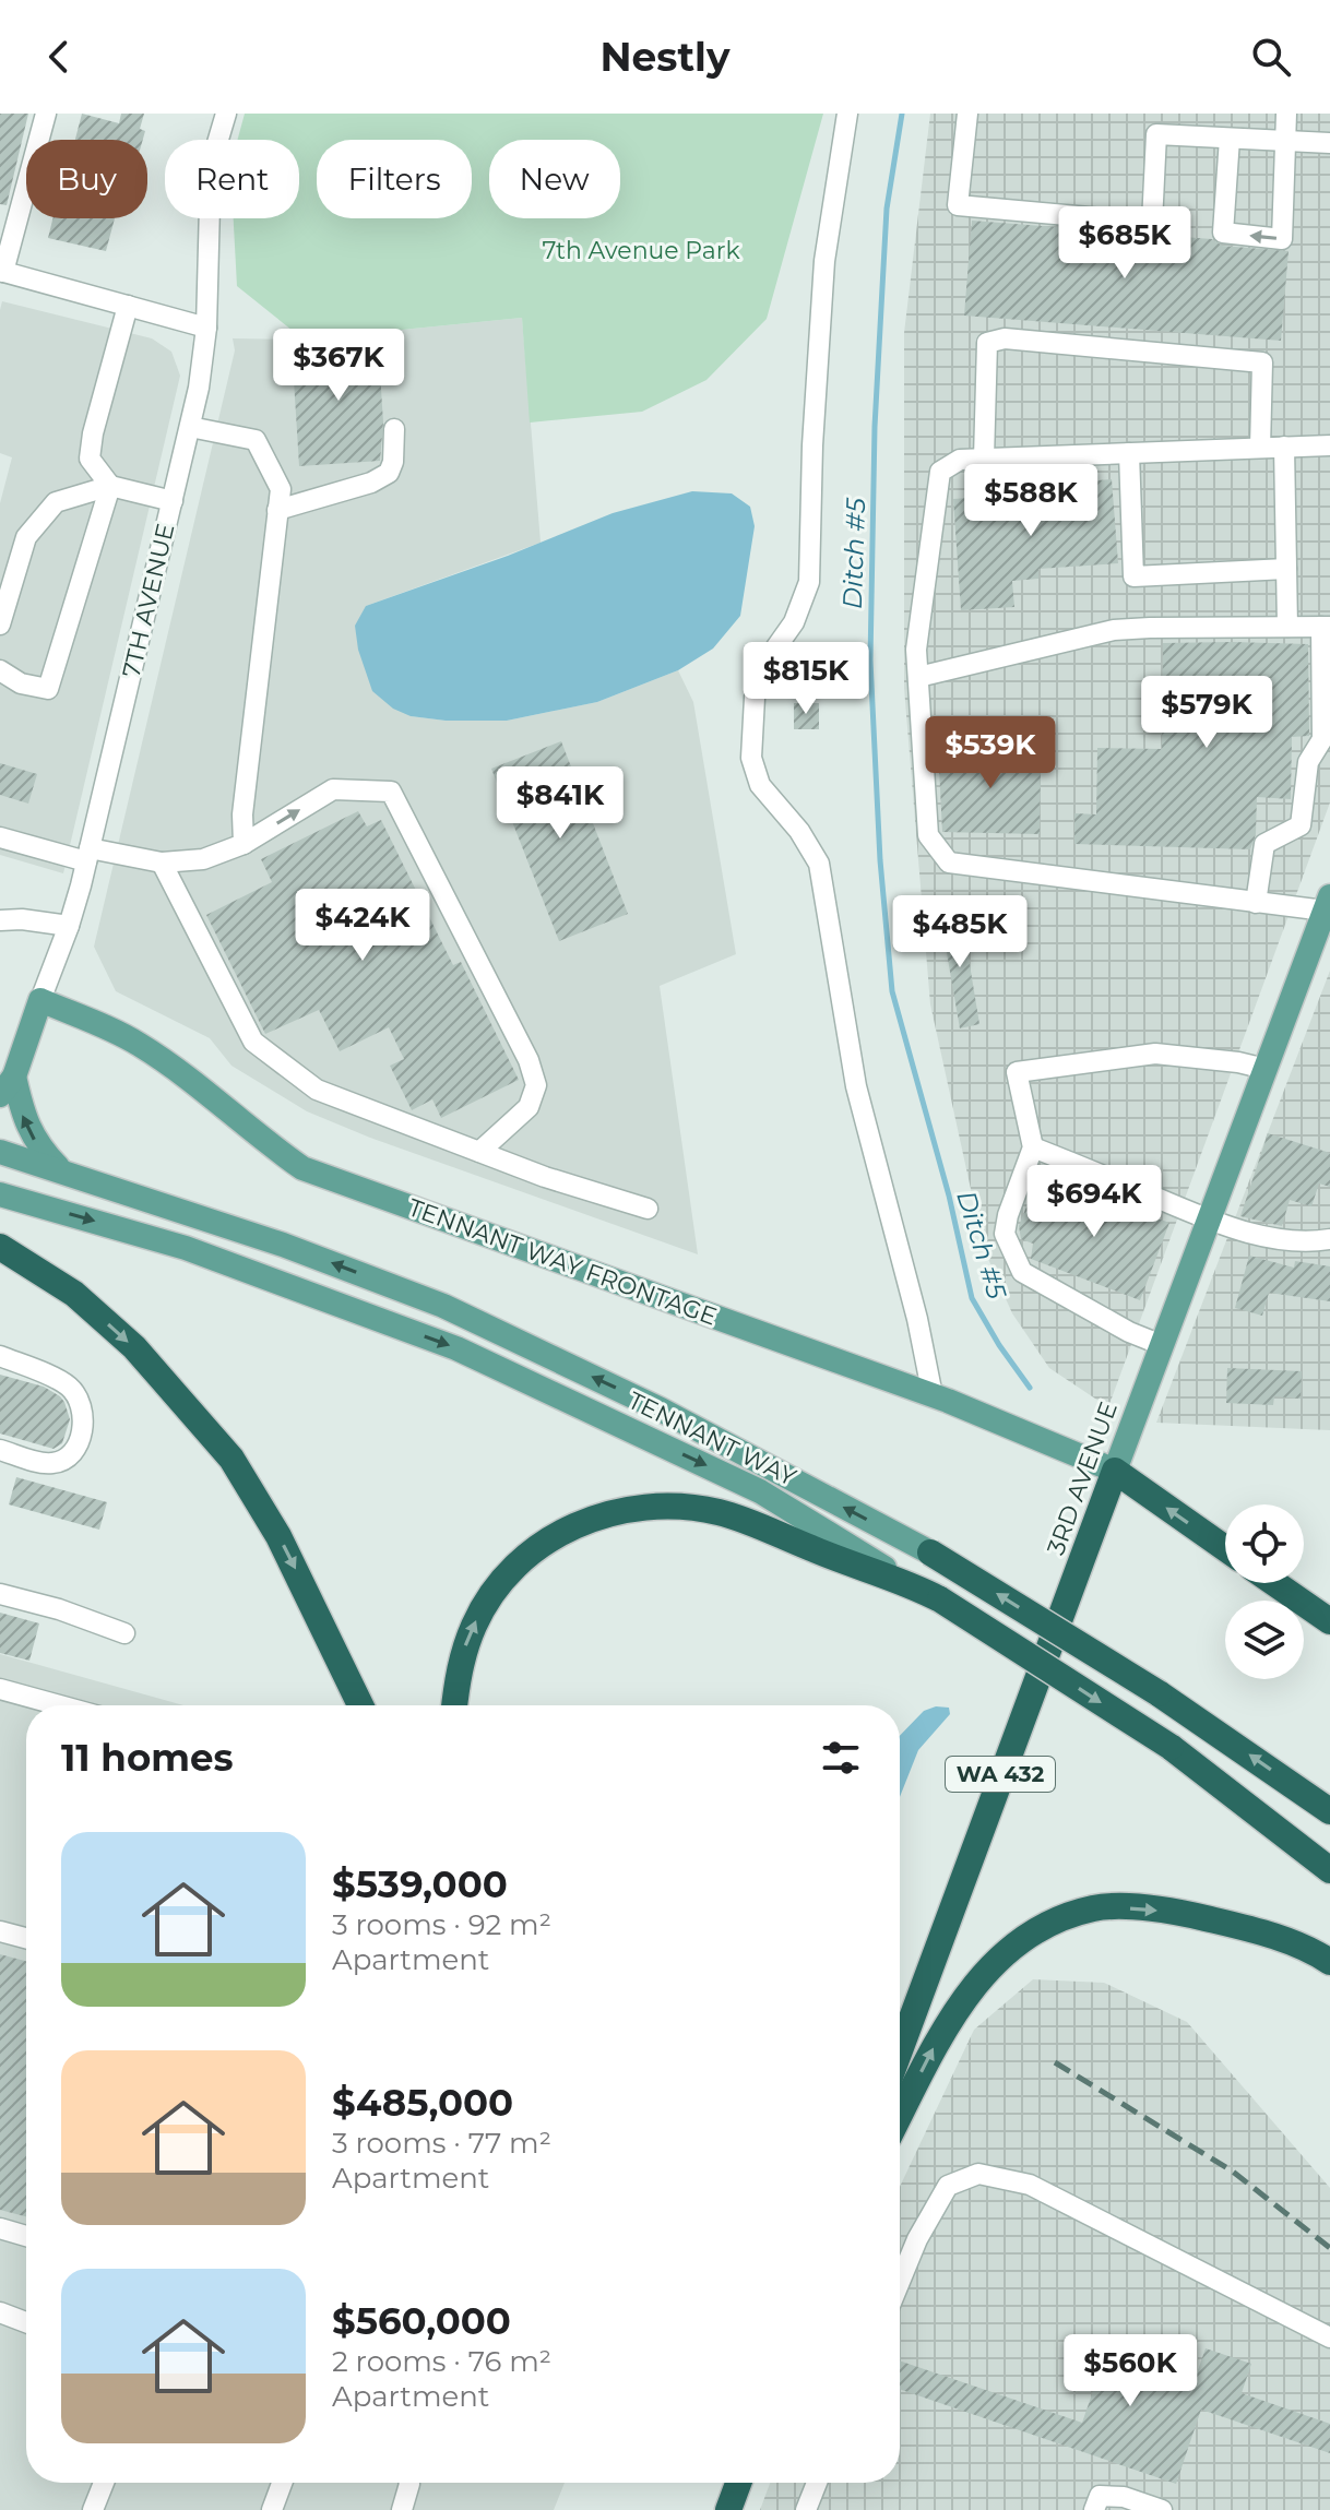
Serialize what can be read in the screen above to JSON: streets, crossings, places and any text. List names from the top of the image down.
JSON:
{
  "streets": {
    "highway": ["TENNANT WAY", "3RD AVENUE", "WA 432"],
    "main road": ["7TH AVENUE", "TENNANT WAY FRONTAGE"]
  },
  "crossings": [
    ["7TH AVENUE", "TENNANT WAY FRONTAGE"],
    ["TENNANT WAY FRONTAGE", "3RD AVENUE"]
  ],
  "water": ["Ditch #5"],
  "parks": ["7th Avenue Park"],
  "page": {
    "header": "Nestly",
    "chip": [
      "Buy",
      "Rent",
      "Filters",
      "New"
    ],
    "price": [
      "$685K",
      "$367K",
      "$588K",
      "$815K",
      "$579K",
      "$539K",
      "$841K",
      "$424K",
      "$485K",
      "$694K",
      "$560K"
    ],
    "heading": "11 homes",
    "list": [
      {
        "name": "$539,000",
        "note": "3 rooms · 92 m² · Apartment"
      },
      {
        "name": "$485,000",
        "note": "3 rooms · 77 m² · Apartment"
      },
      {
        "name": "$560,000",
        "note": "2 rooms · 76 m² · Apartment"
      }
    ]
  }
}
